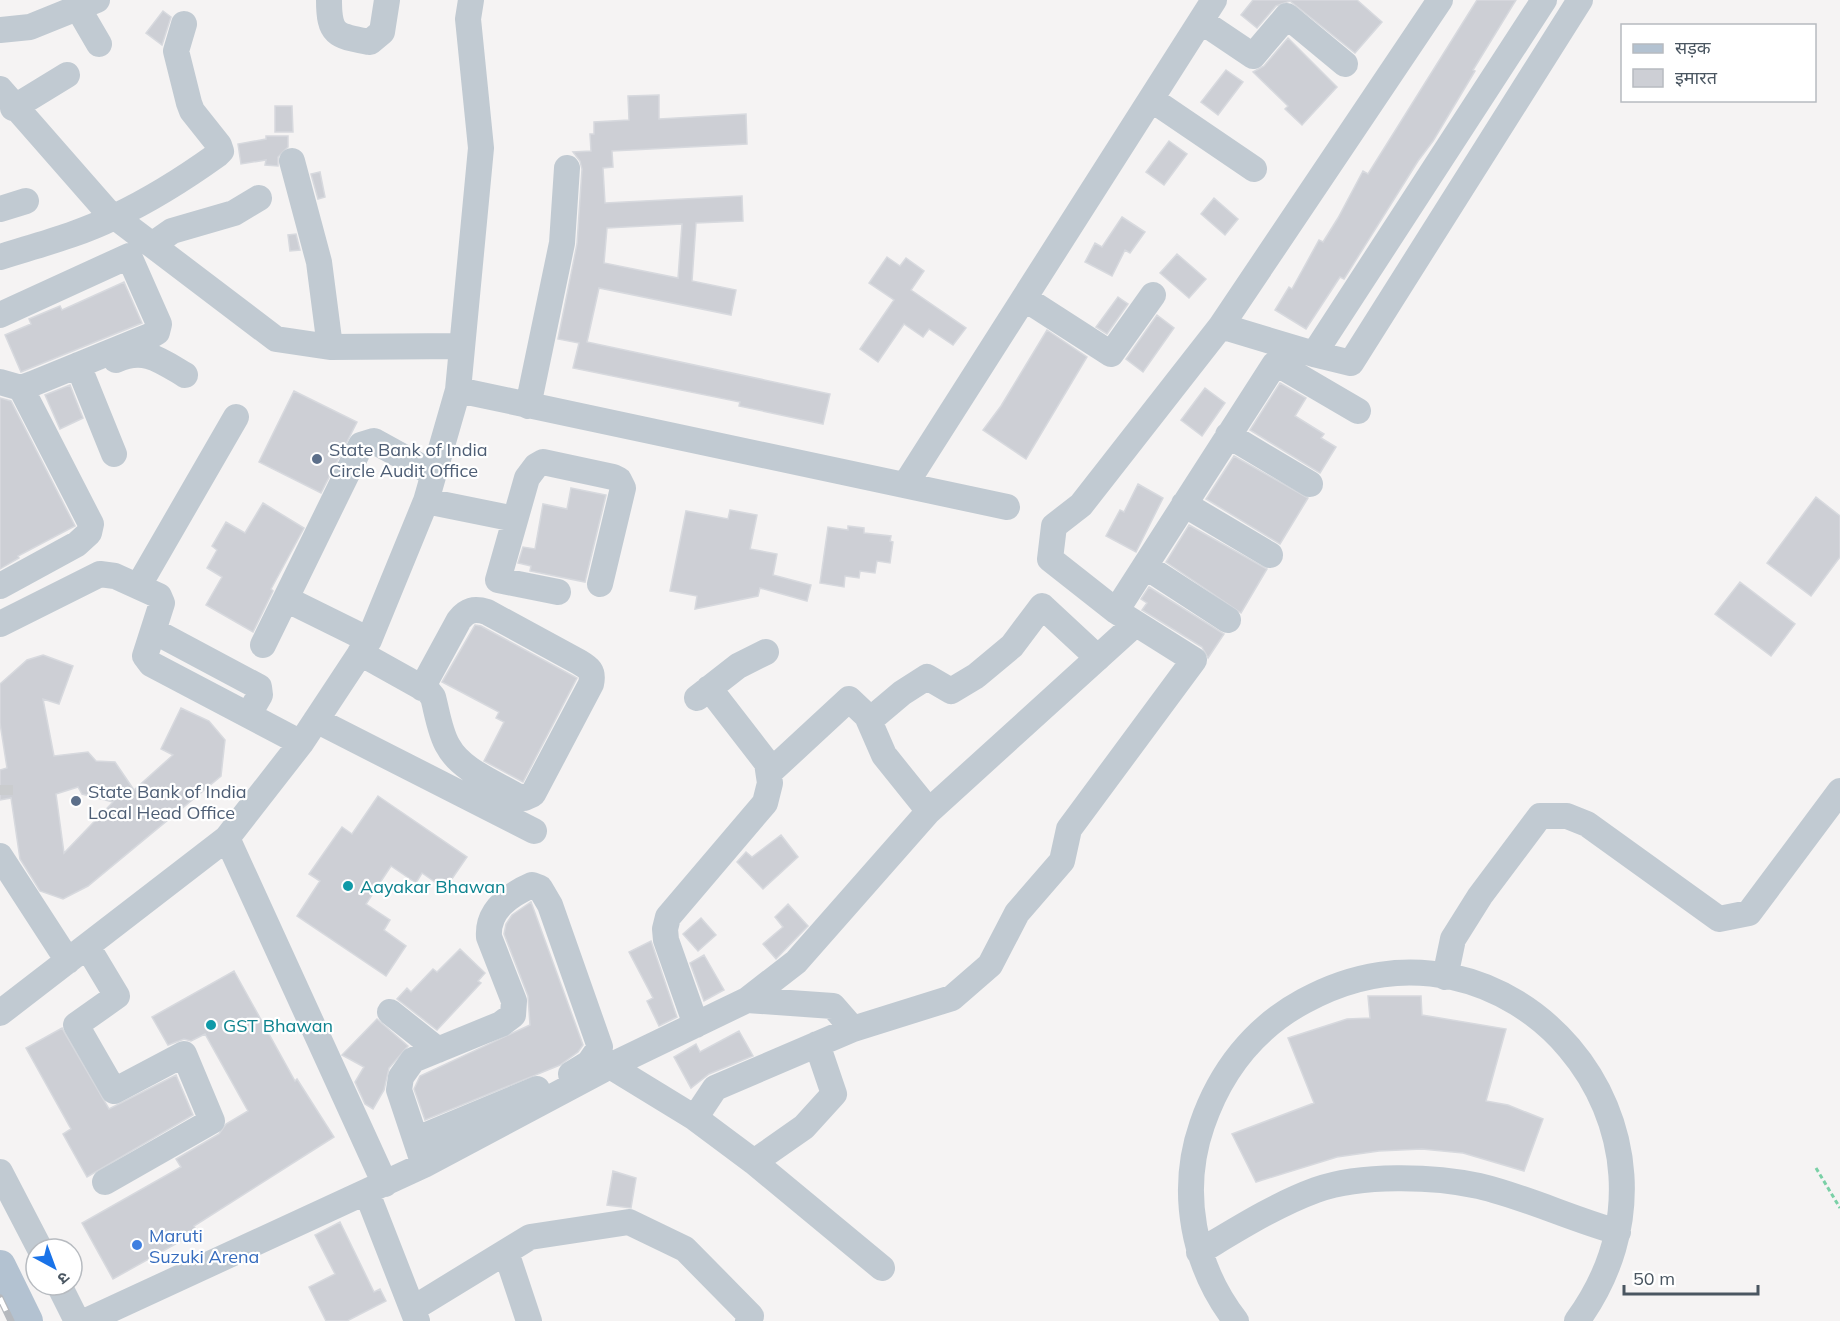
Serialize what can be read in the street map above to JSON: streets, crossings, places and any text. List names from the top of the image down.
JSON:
{
  "places": [
    "State Bank of India Circle Audit Office",
    "State Bank of India Local Head Office",
    "Aayakar Bhawan",
    "GST Bhawan",
    "Maruti Suzuki Arena"
  ],
  "legend": ["सड़क", "इमारत"],
  "scale_bar": "50 m",
  "north": "bottom right"
}
